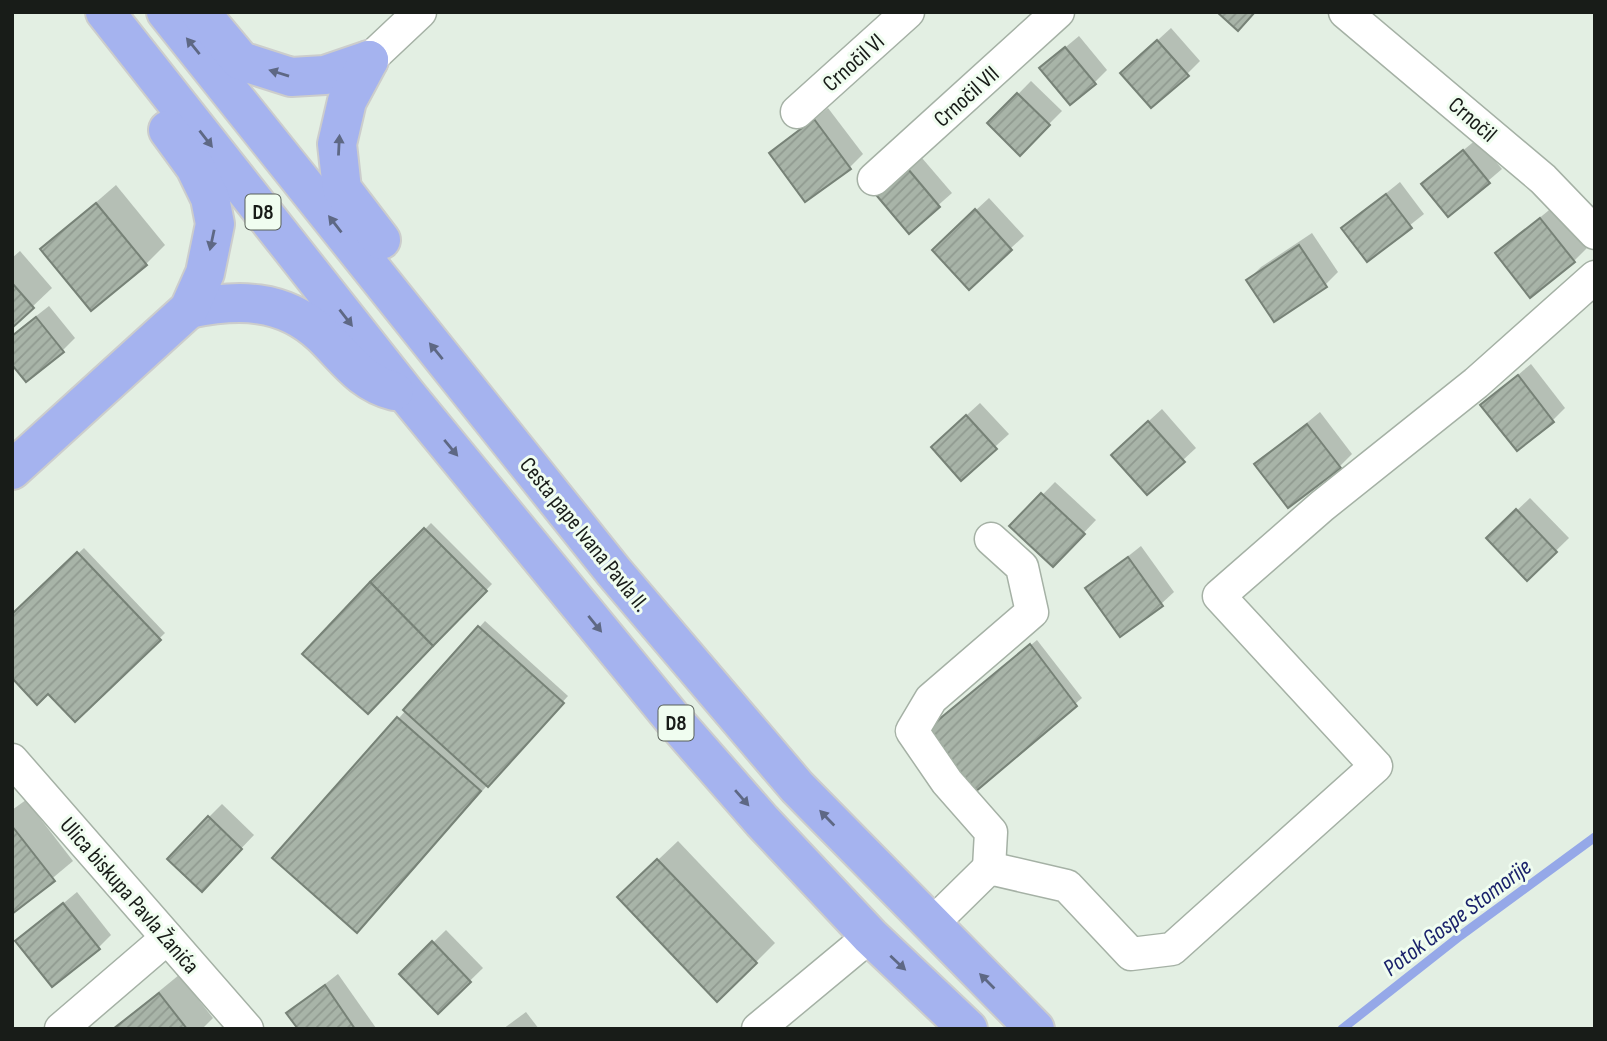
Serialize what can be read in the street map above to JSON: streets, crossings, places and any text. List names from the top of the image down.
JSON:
{
  "streets": {
    "main road": ["D8", "Cesta pape Ivana Pavla II."],
    "street": [
      "Crnočil VI",
      "Crnočil VII",
      "Crnočil",
      "Ulica biskupa Pavla Žanića"
    ]
  },
  "water": ["Potok Gospe Stomorije"]
}
